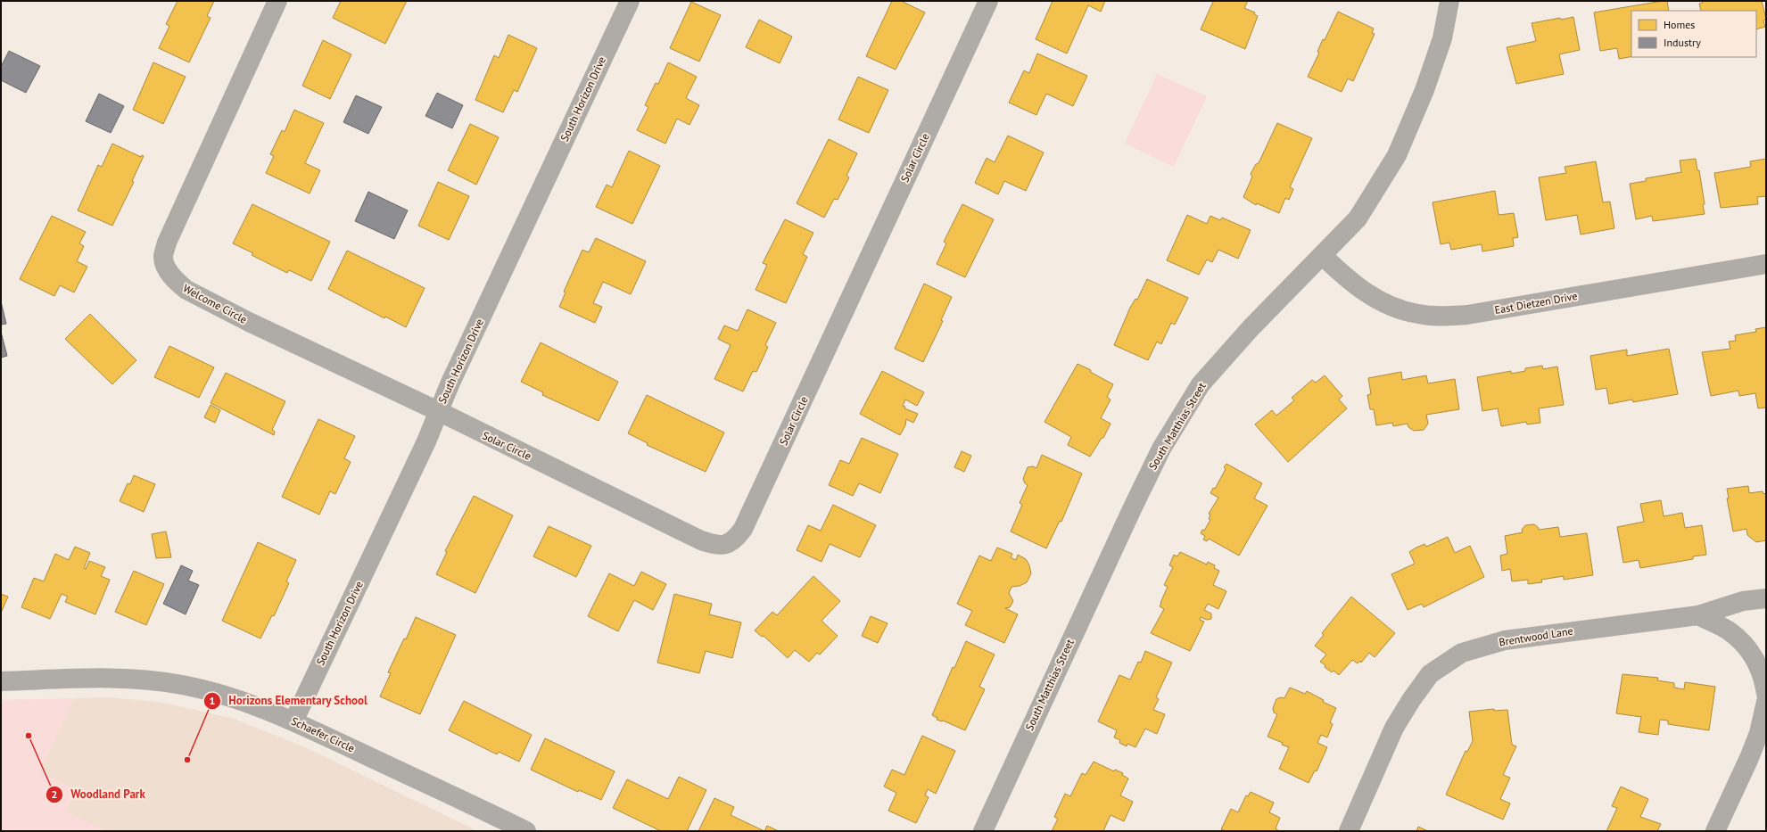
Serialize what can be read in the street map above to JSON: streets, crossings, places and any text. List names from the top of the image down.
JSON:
{
  "streets": {
    "street": [
      "South Horizon Drive",
      "Solar Circle",
      "East Dietzen Drive",
      "Welcome Circle",
      "South Matthias Street",
      "Brentwood Lane",
      "Schaefer Circle"
    ]
  },
  "crossings": [
    ["South Horizon Drive", "Solar Circle"],
    ["South Horizon Drive", "Welcome Circle"],
    ["South Horizon Drive", "Schaefer Circle"],
    ["Solar Circle", "Welcome Circle"],
    ["East Dietzen Drive", "South Matthias Street"]
  ],
  "places": ["Woodland Park", "Horizons Elementary School"],
  "legend": ["Homes", "Industry"]
}
